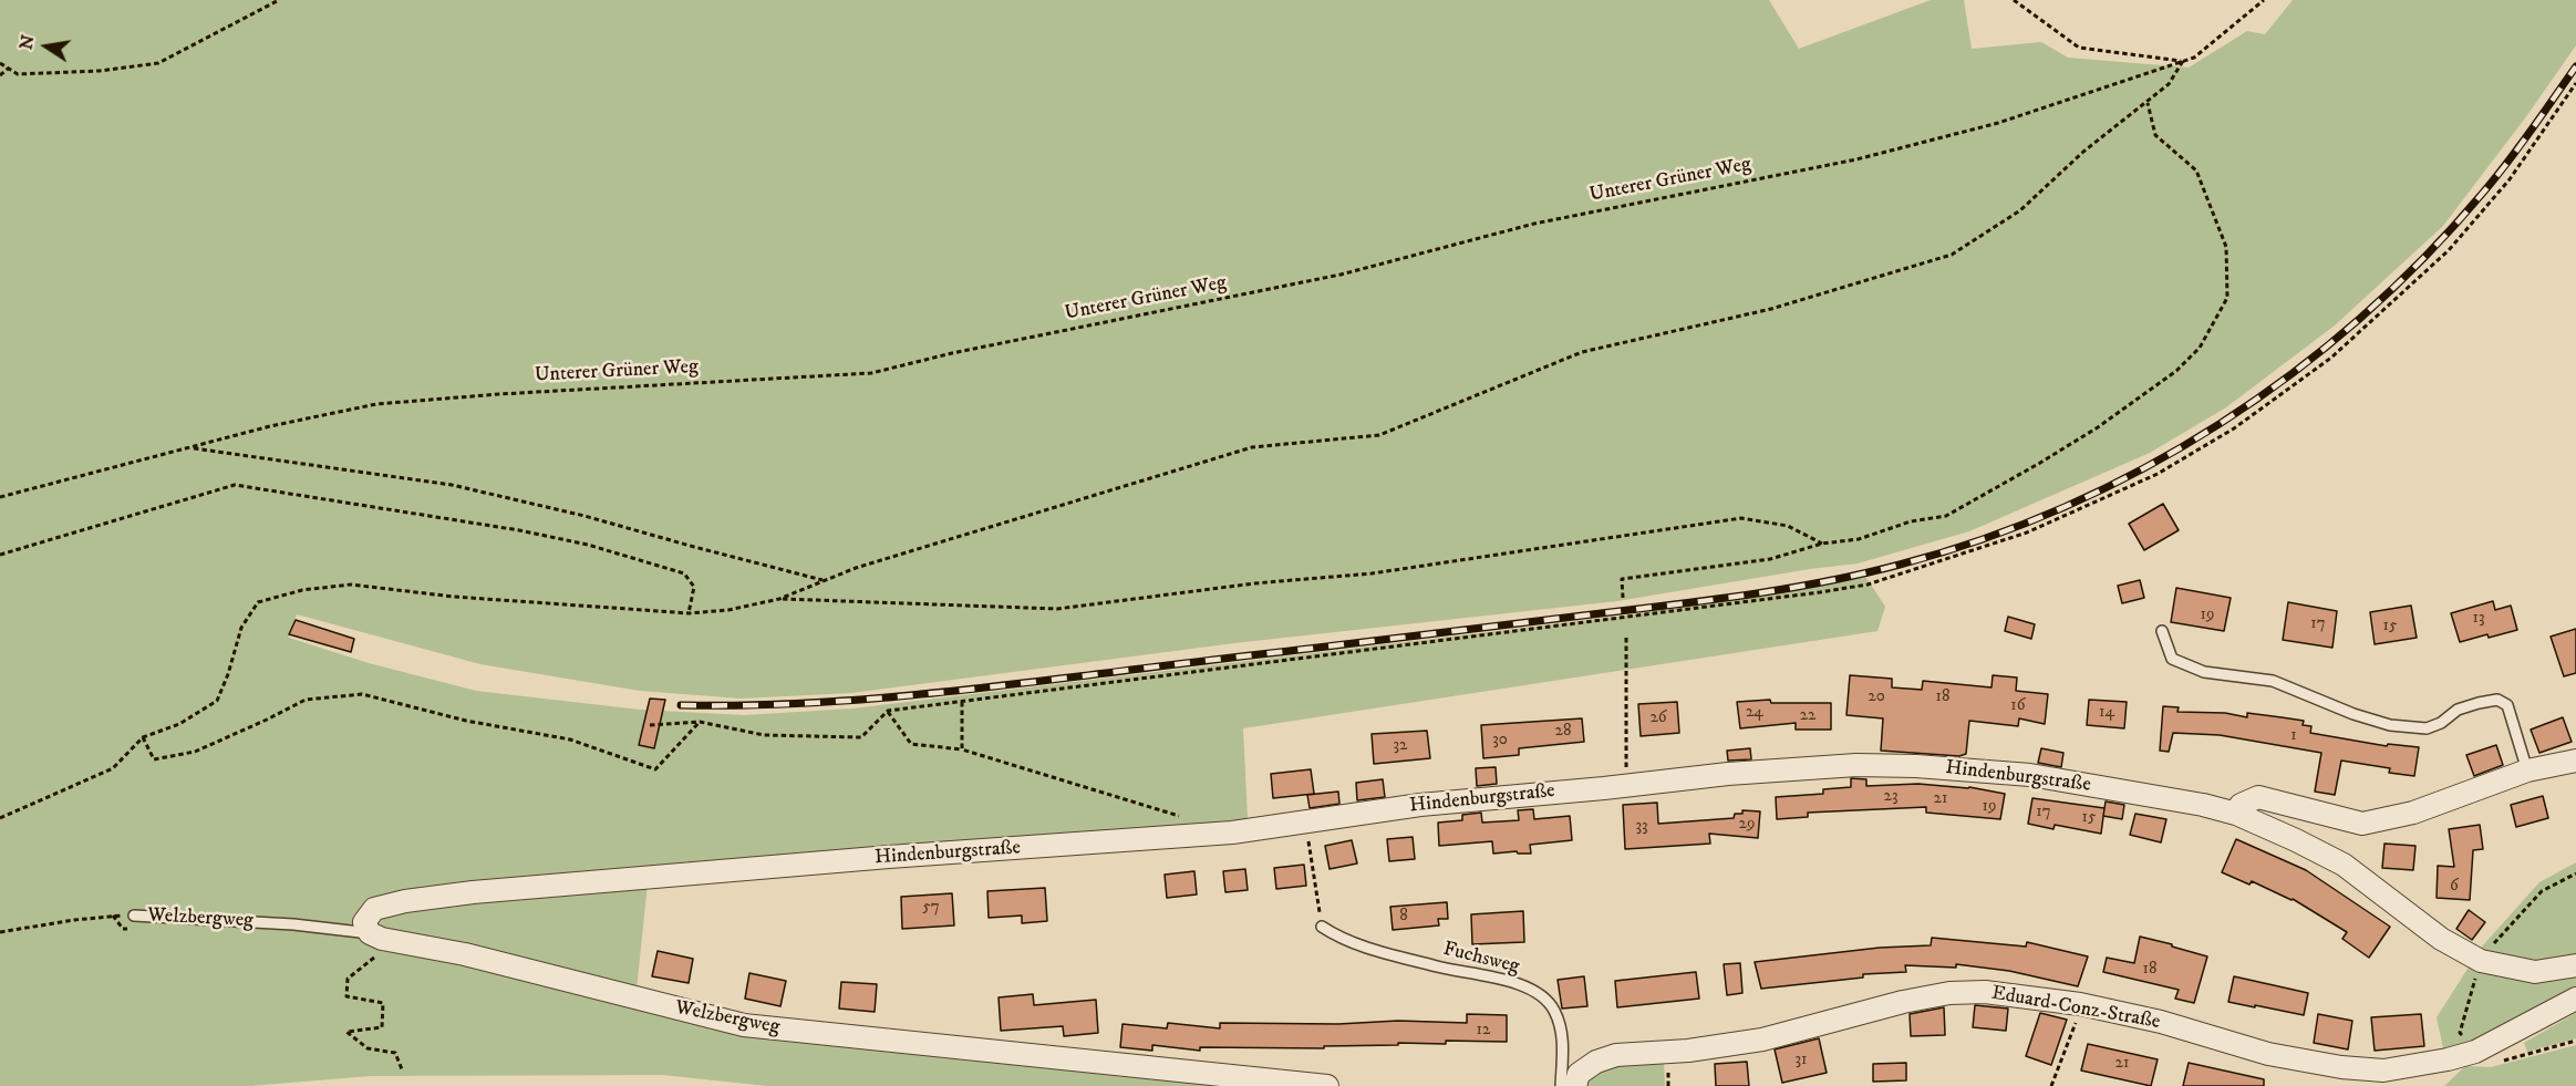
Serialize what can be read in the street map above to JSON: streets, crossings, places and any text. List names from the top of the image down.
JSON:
{
  "streets": {
    "street": ["Hindenburgstraße", "Welzbergweg", "Eduard-Conz-Straße"],
    "lane": ["Fuchsweg"],
    "path": ["Unterer Grüner Weg"]
  },
  "crossings": [
    ["Hindenburgstraße", "Welzbergweg"]
  ],
  "house_numbers": [
    "19",
    "13",
    "17",
    "15",
    "20",
    "18",
    "16",
    "24",
    "14",
    "22",
    "26",
    "28",
    "1",
    "30",
    "32",
    "23",
    "21",
    "19",
    "17",
    "15",
    "29",
    "33",
    "6",
    "57",
    "8",
    "18",
    "12",
    "31",
    "21"
  ],
  "north": "left"
}
